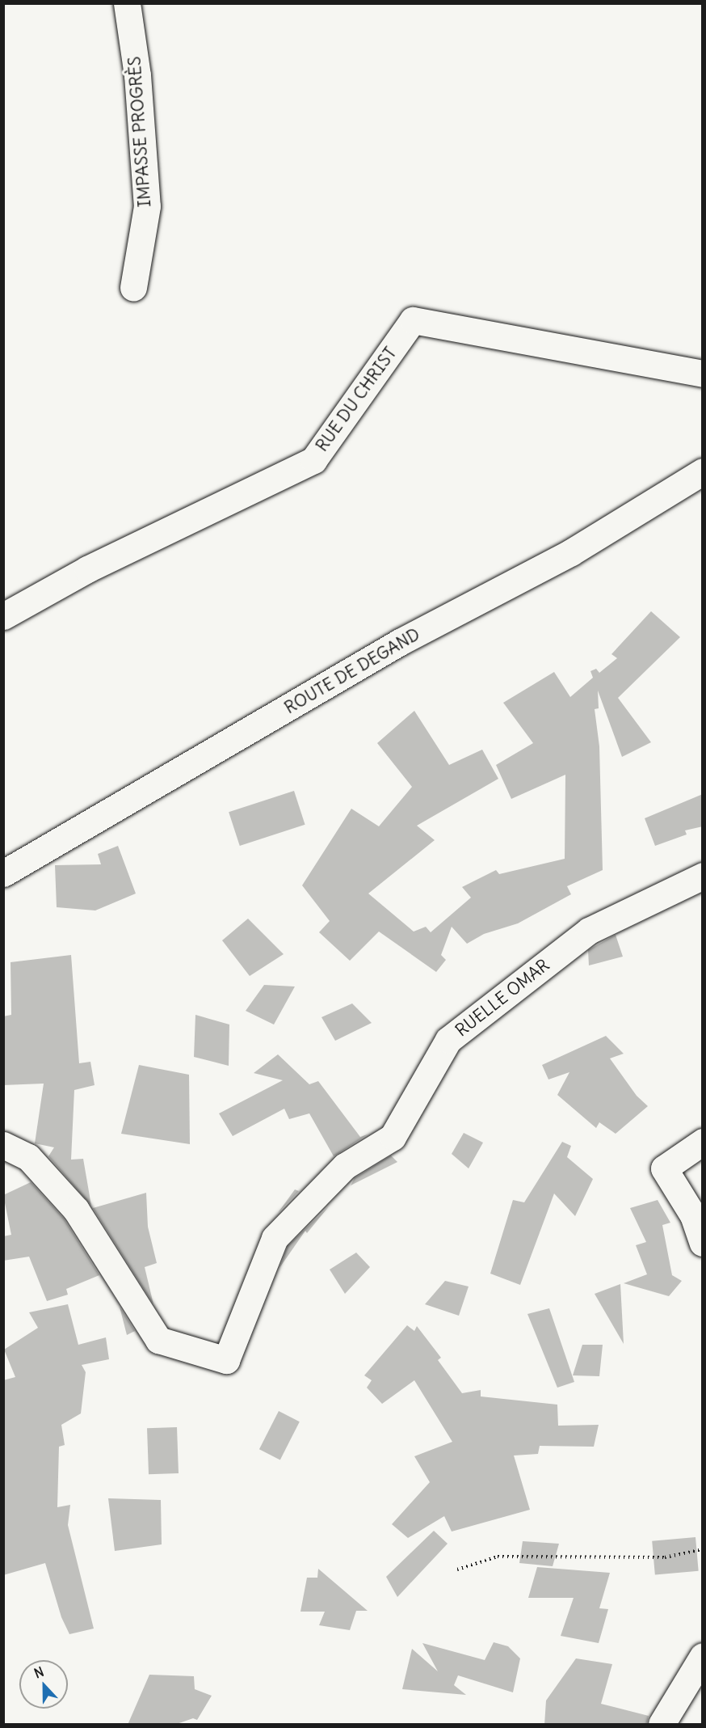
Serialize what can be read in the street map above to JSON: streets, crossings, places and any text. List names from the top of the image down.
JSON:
{
  "streets": {
    "street": [
      "IMPASSE PROGRÈS",
      "RUE DU CHRIST",
      "ROUTE DE DEGAND",
      "RUELLE OMAR"
    ]
  },
  "north": "top"
}
